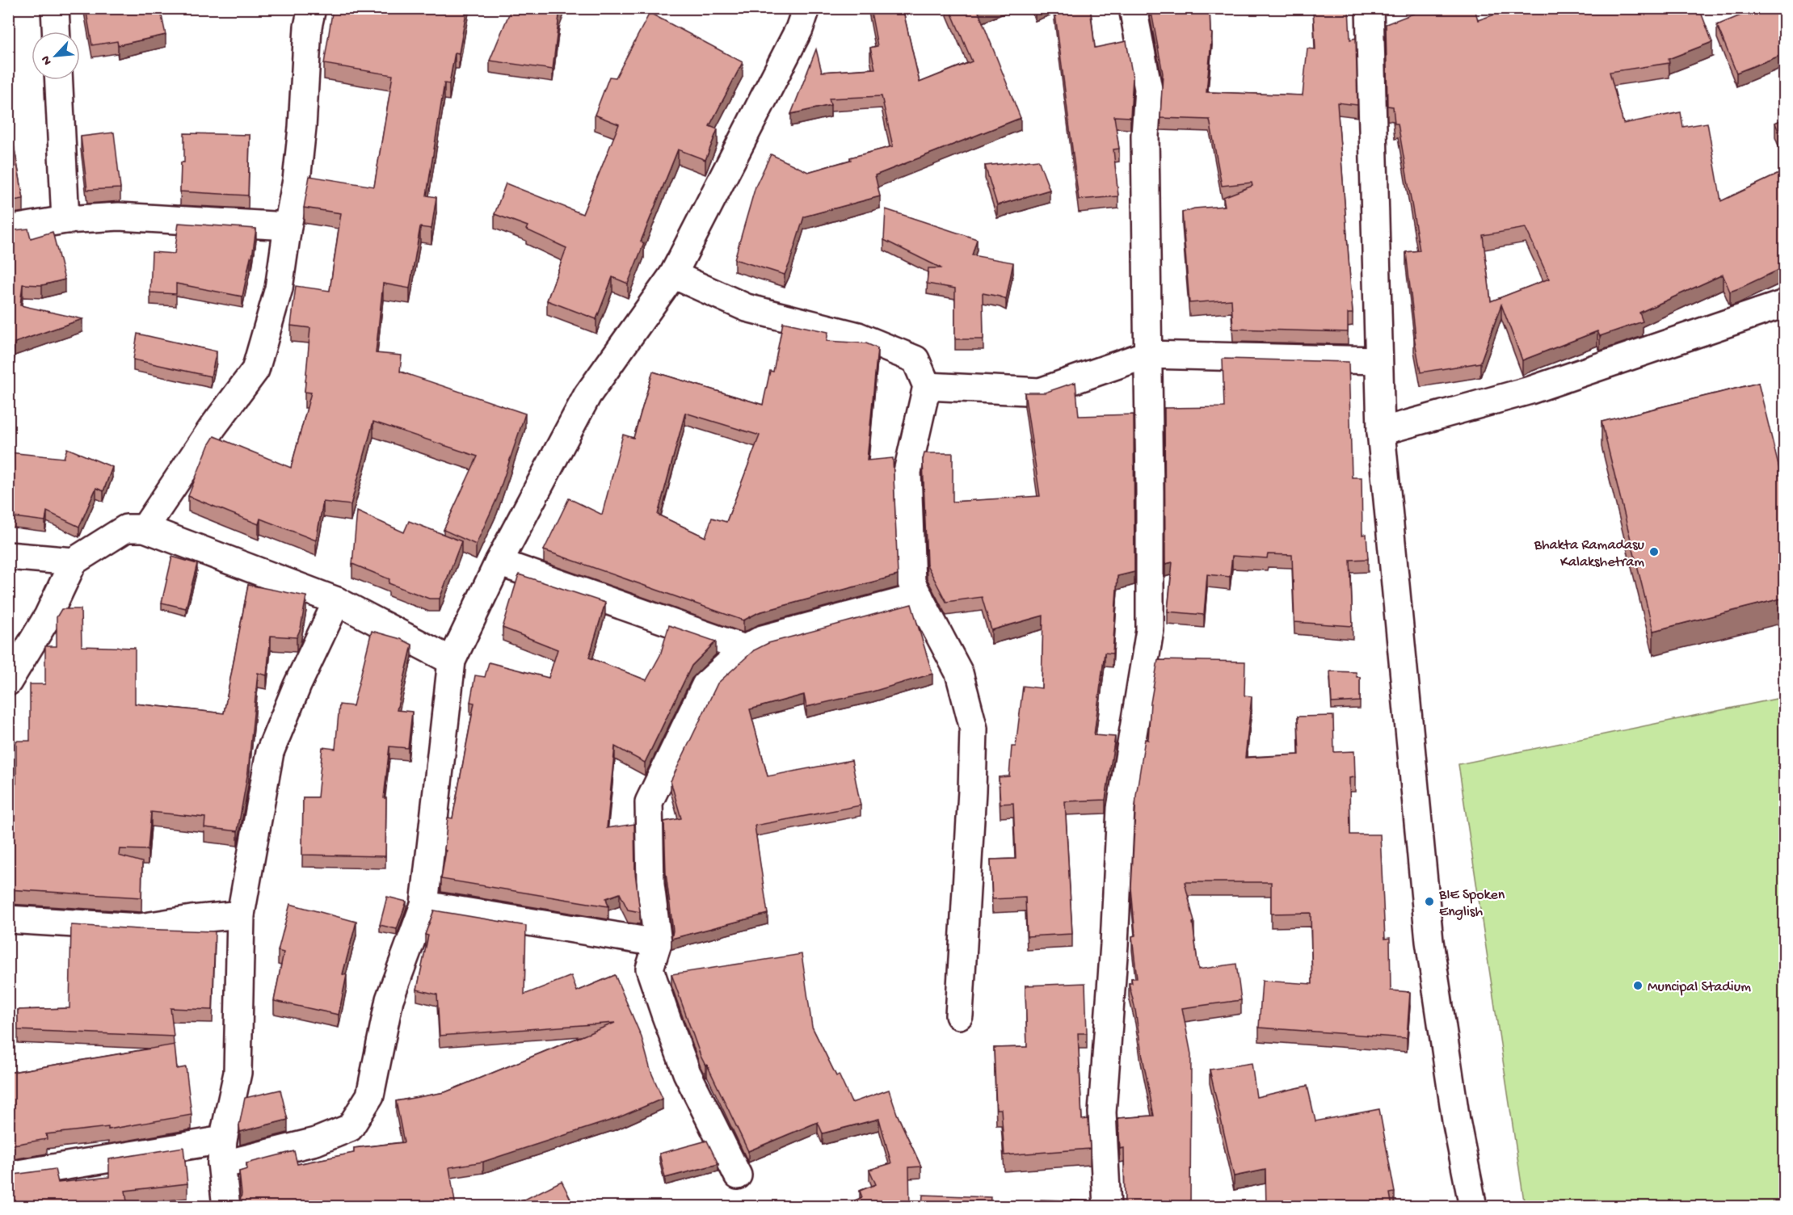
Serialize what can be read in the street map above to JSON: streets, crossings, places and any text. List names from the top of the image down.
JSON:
{
  "places": ["Bhakta Ramadasu Kalakshetram", "BIE Spoken English", "Muncipal Stadium"],
  "north": "bottom left"
}
